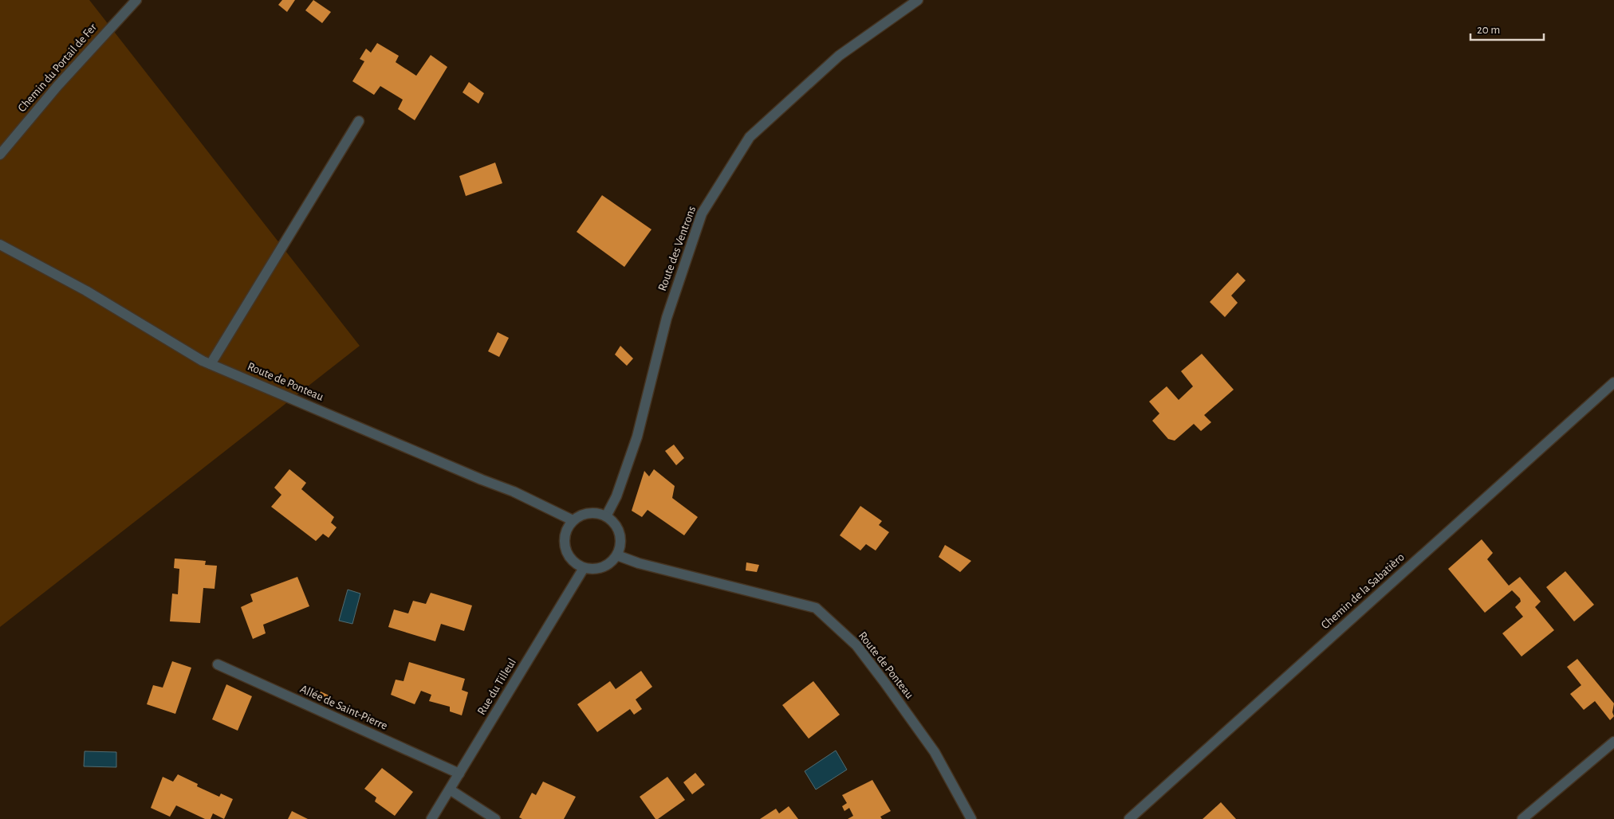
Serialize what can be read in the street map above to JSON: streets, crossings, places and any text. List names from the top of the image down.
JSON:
{
  "streets": {
    "street": [
      "Chemin du Portail de Fer",
      "Route des Ventrons",
      "Route de Ponteau",
      "Chemin de la Sabatièro",
      "Rue du Tilleul",
      "Allée de Saint-Pierre"
    ]
  },
  "crossings": [
    ["Route des Ventrons", "Route de Ponteau"],
    ["Route des Ventrons", "Rue du Tilleul"],
    ["Route de Ponteau", "Rue du Tilleul"],
    ["Rue du Tilleul", "Allée de Saint-Pierre"]
  ],
  "scale_bar": "20 m"
}
